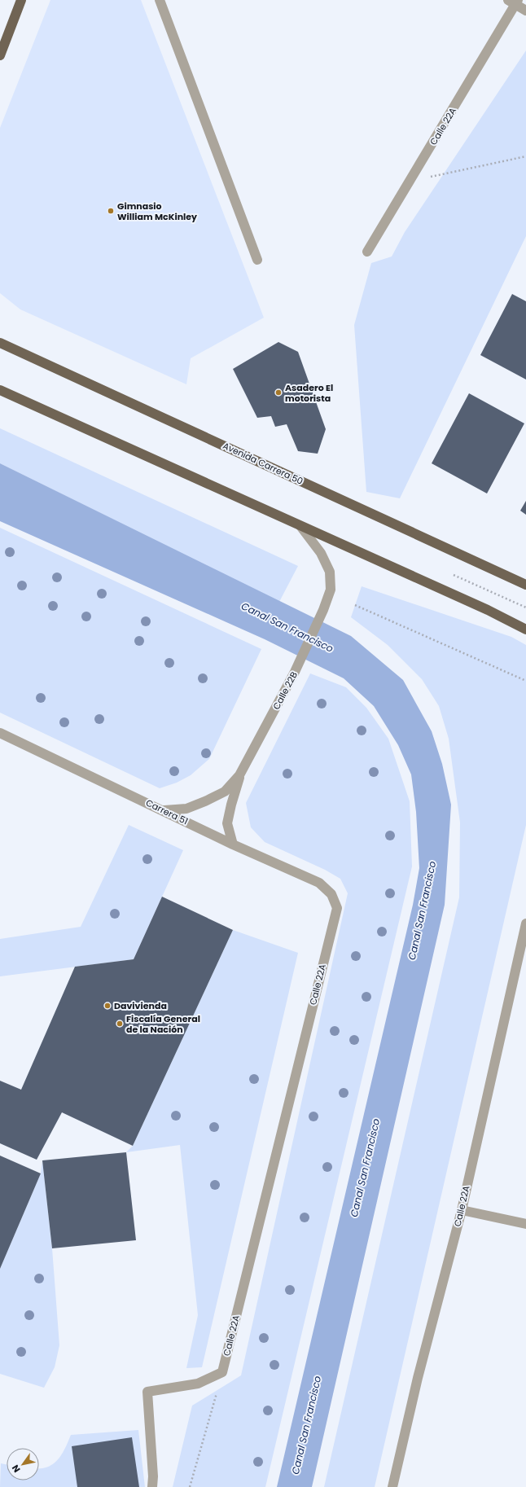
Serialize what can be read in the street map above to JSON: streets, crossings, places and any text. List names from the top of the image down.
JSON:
{
  "streets": {
    "main road": ["Avenida Carrera 50"],
    "street": ["Calle 22A", "Calle 22B", "Carrera 51"]
  },
  "crossings": [
    ["Calle 22A", "Carrera 51"],
    ["Calle 22B", "Carrera 51"]
  ],
  "water": ["Canal San Francisco"],
  "places": [
    "Gimnasio William McKinley",
    "Asadero El motorista",
    "Davivienda",
    "Fiscalía General de la Nación"
  ],
  "north": "bottom left"
}
